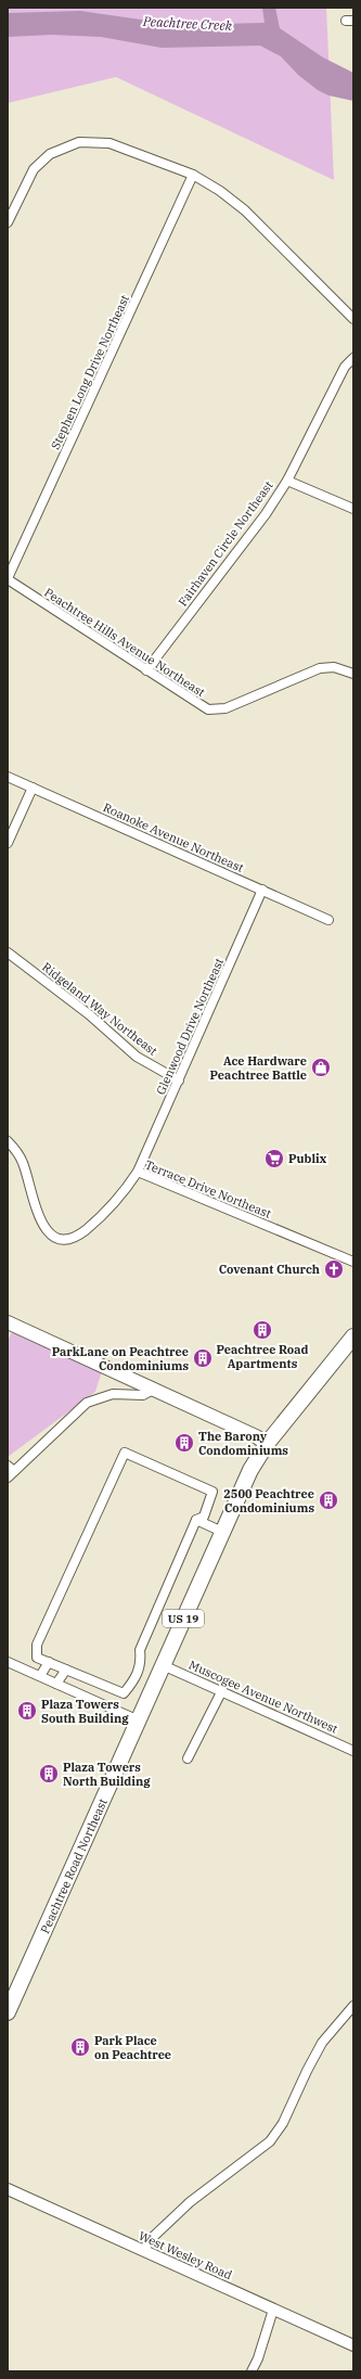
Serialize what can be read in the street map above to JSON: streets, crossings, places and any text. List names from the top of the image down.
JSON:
{
  "streets": {
    "highway": ["US 19", "Peachtree Road Northeast"],
    "street": [
      "Stephen Long Drive Northeast",
      "Fairhaven Circle Northeast",
      "Peachtree Hills Avenue Northeast",
      "Roanoke Avenue Northeast",
      "Ridgeland Way Northeast",
      "Glenwood Drive Northeast",
      "Terrace Drive Northeast",
      "Muscogee Avenue Northwest",
      "West Wesley Road"
    ]
  },
  "crossings": [
    ["Stephen Long Drive Northeast", "Peachtree Hills Avenue Northeast"],
    ["Fairhaven Circle Northeast", "Peachtree Hills Avenue Northeast"],
    ["Roanoke Avenue Northeast", "Glenwood Drive Northeast"],
    ["Ridgeland Way Northeast", "Glenwood Drive Northeast"],
    ["Glenwood Drive Northeast", "Terrace Drive Northeast"],
    ["Muscogee Avenue Northwest", "Peachtree Road Northeast"]
  ],
  "water": ["Peachtree Creek"],
  "places": {
    "shop": ["Ace Hardware Peachtree Battle"],
    "supermarket": ["Publix"],
    "church": ["Covenant Church"],
    "building": [
      "Peachtree Road Apartments",
      "ParkLane on Peachtree Condominiums",
      "The Barony Condominiums",
      "2500 Peachtree Condominiums",
      "Plaza Towers South Building",
      "Plaza Towers North Building",
      "Park Place on Peachtree"
    ]
  }
}
